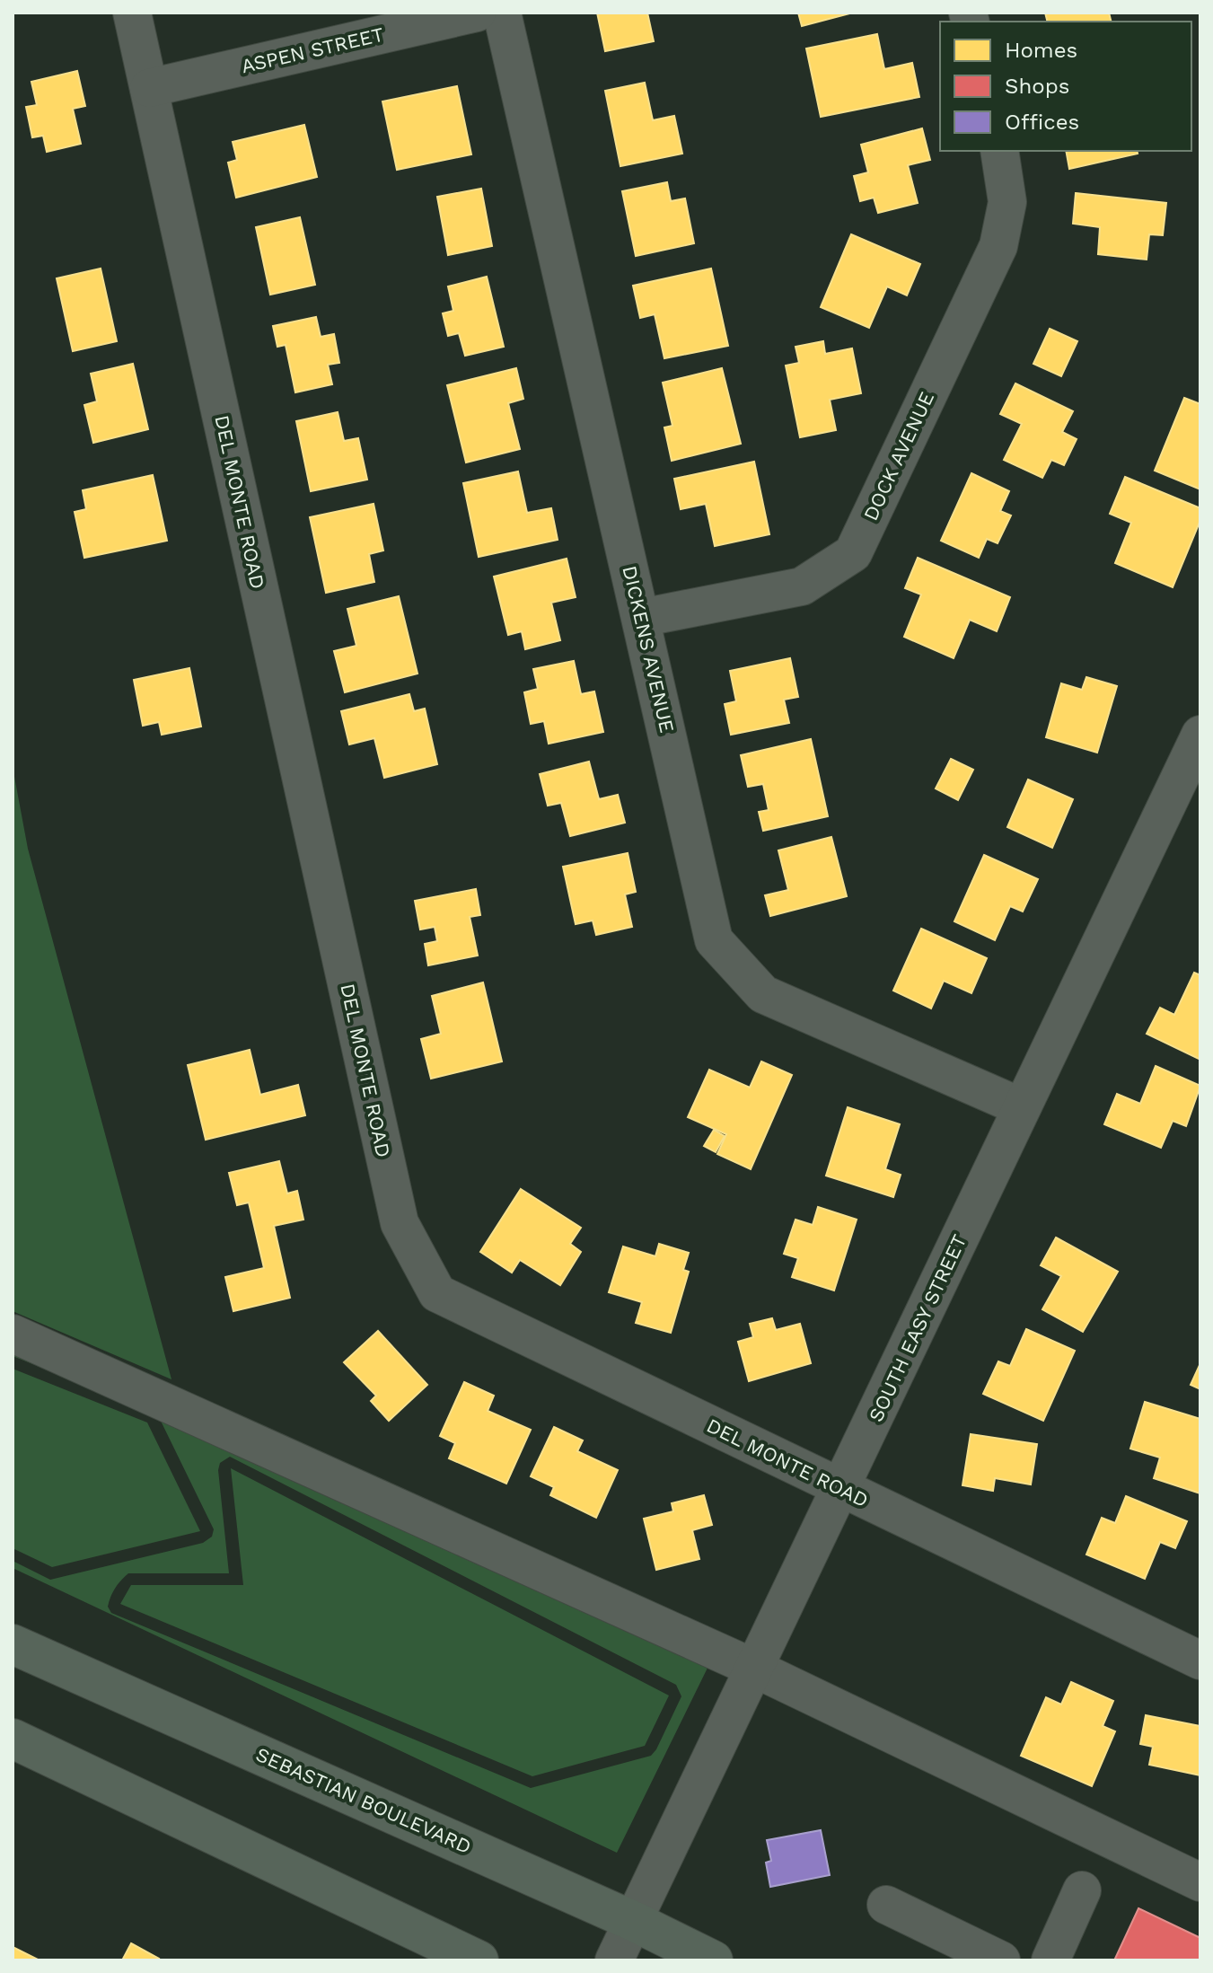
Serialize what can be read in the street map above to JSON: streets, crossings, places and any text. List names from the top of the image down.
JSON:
{
  "streets": {
    "main road": ["SEBASTIAN BOULEVARD"],
    "street": [
      "ASPEN STREET",
      "DOCK AVENUE",
      "DEL MONTE ROAD",
      "DICKENS AVENUE",
      "SOUTH EASY STREET"
    ]
  },
  "crossings": [
    ["ASPEN STREET", "DEL MONTE ROAD"],
    ["DOCK AVENUE", "DICKENS AVENUE"],
    ["DEL MONTE ROAD", "SOUTH EASY STREET"],
    ["DICKENS AVENUE", "SOUTH EASY STREET"],
    ["SOUTH EASY STREET", "SEBASTIAN BOULEVARD"]
  ],
  "legend": ["Homes", "Shops", "Offices"]
}
